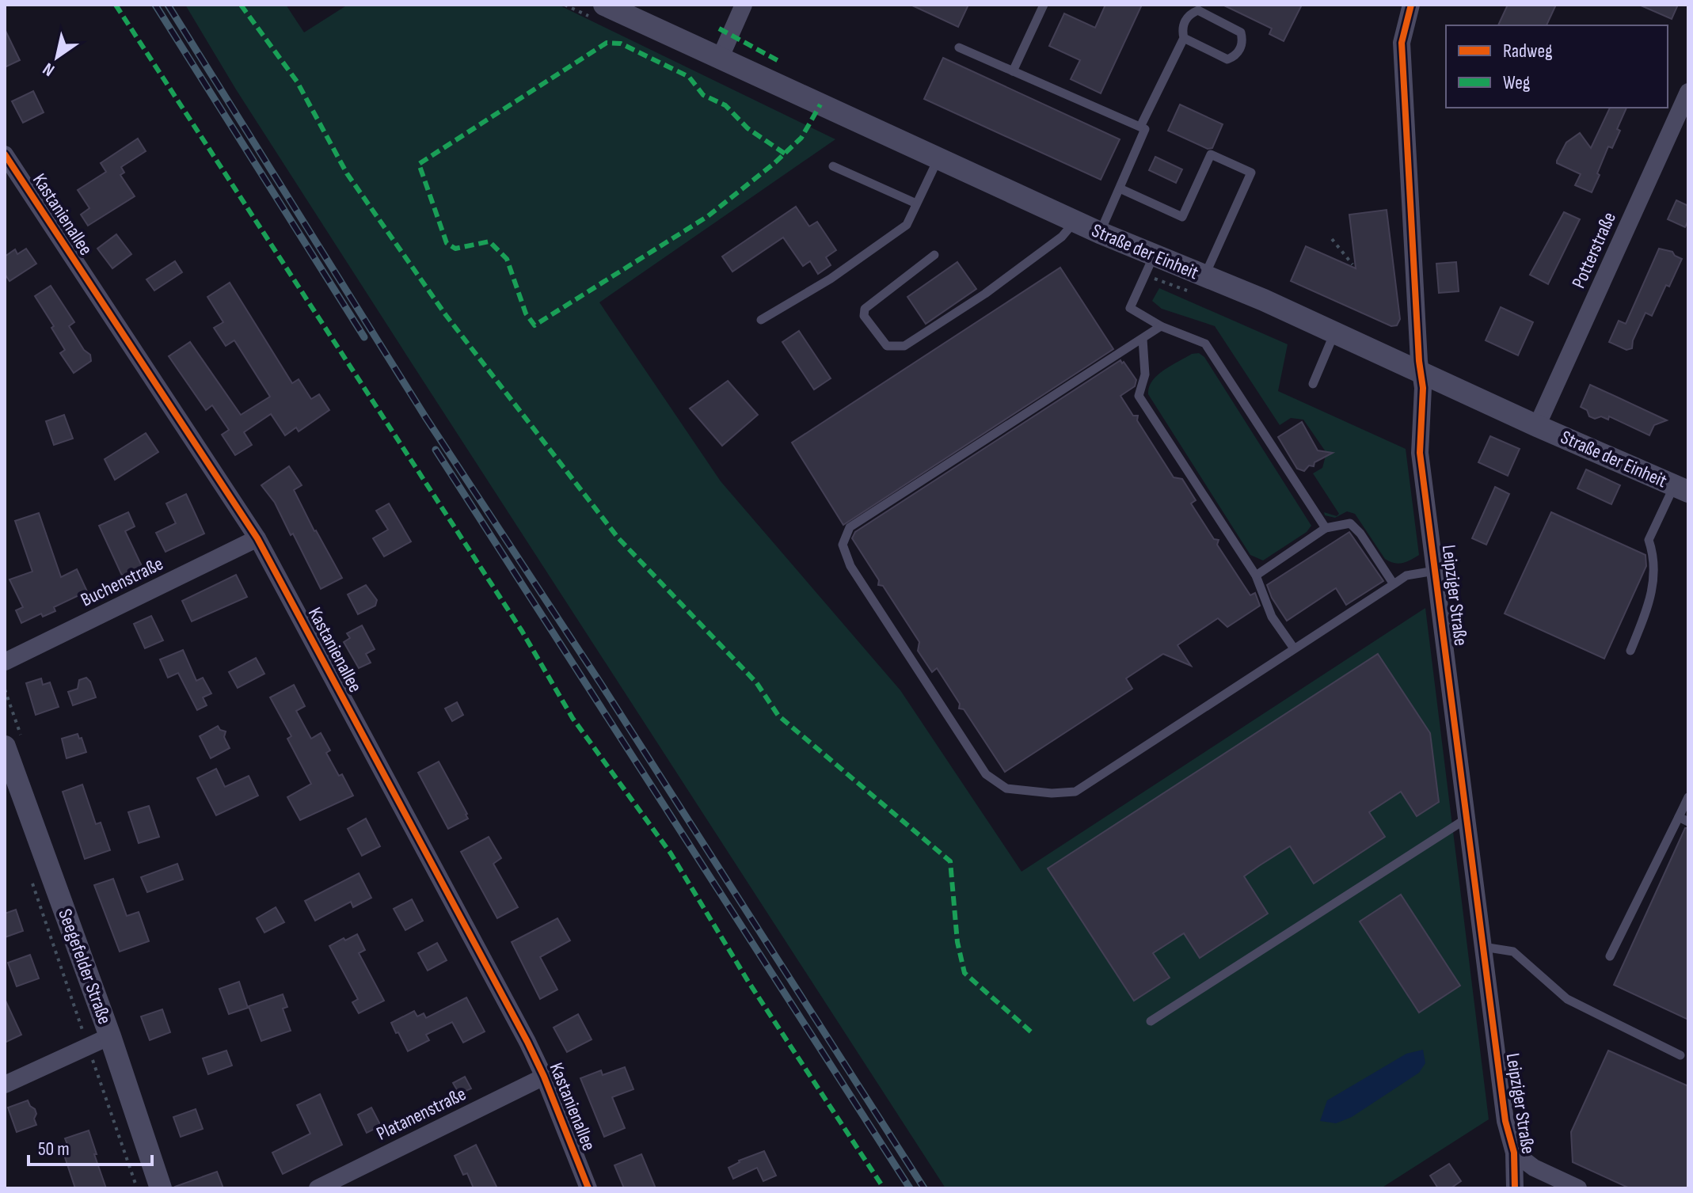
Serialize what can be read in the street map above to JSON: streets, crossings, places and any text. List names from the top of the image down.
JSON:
{
  "streets": {
    "street": [
      "Kastanienallee",
      "Potterstraße",
      "Straße der Einheit",
      "Buchenstraße",
      "Leipziger Straße",
      "Seegefelder Straße",
      "Platanenstraße"
    ]
  },
  "crossings": [
    ["Kastanienallee", "Buchenstraße"],
    ["Kastanienallee", "Platanenstraße"],
    ["Potterstraße", "Straße der Einheit"],
    ["Straße der Einheit", "Leipziger Straße"]
  ],
  "legend": ["Radweg", "Weg"],
  "scale_bar": "50 m",
  "north": "bottom left"
}
